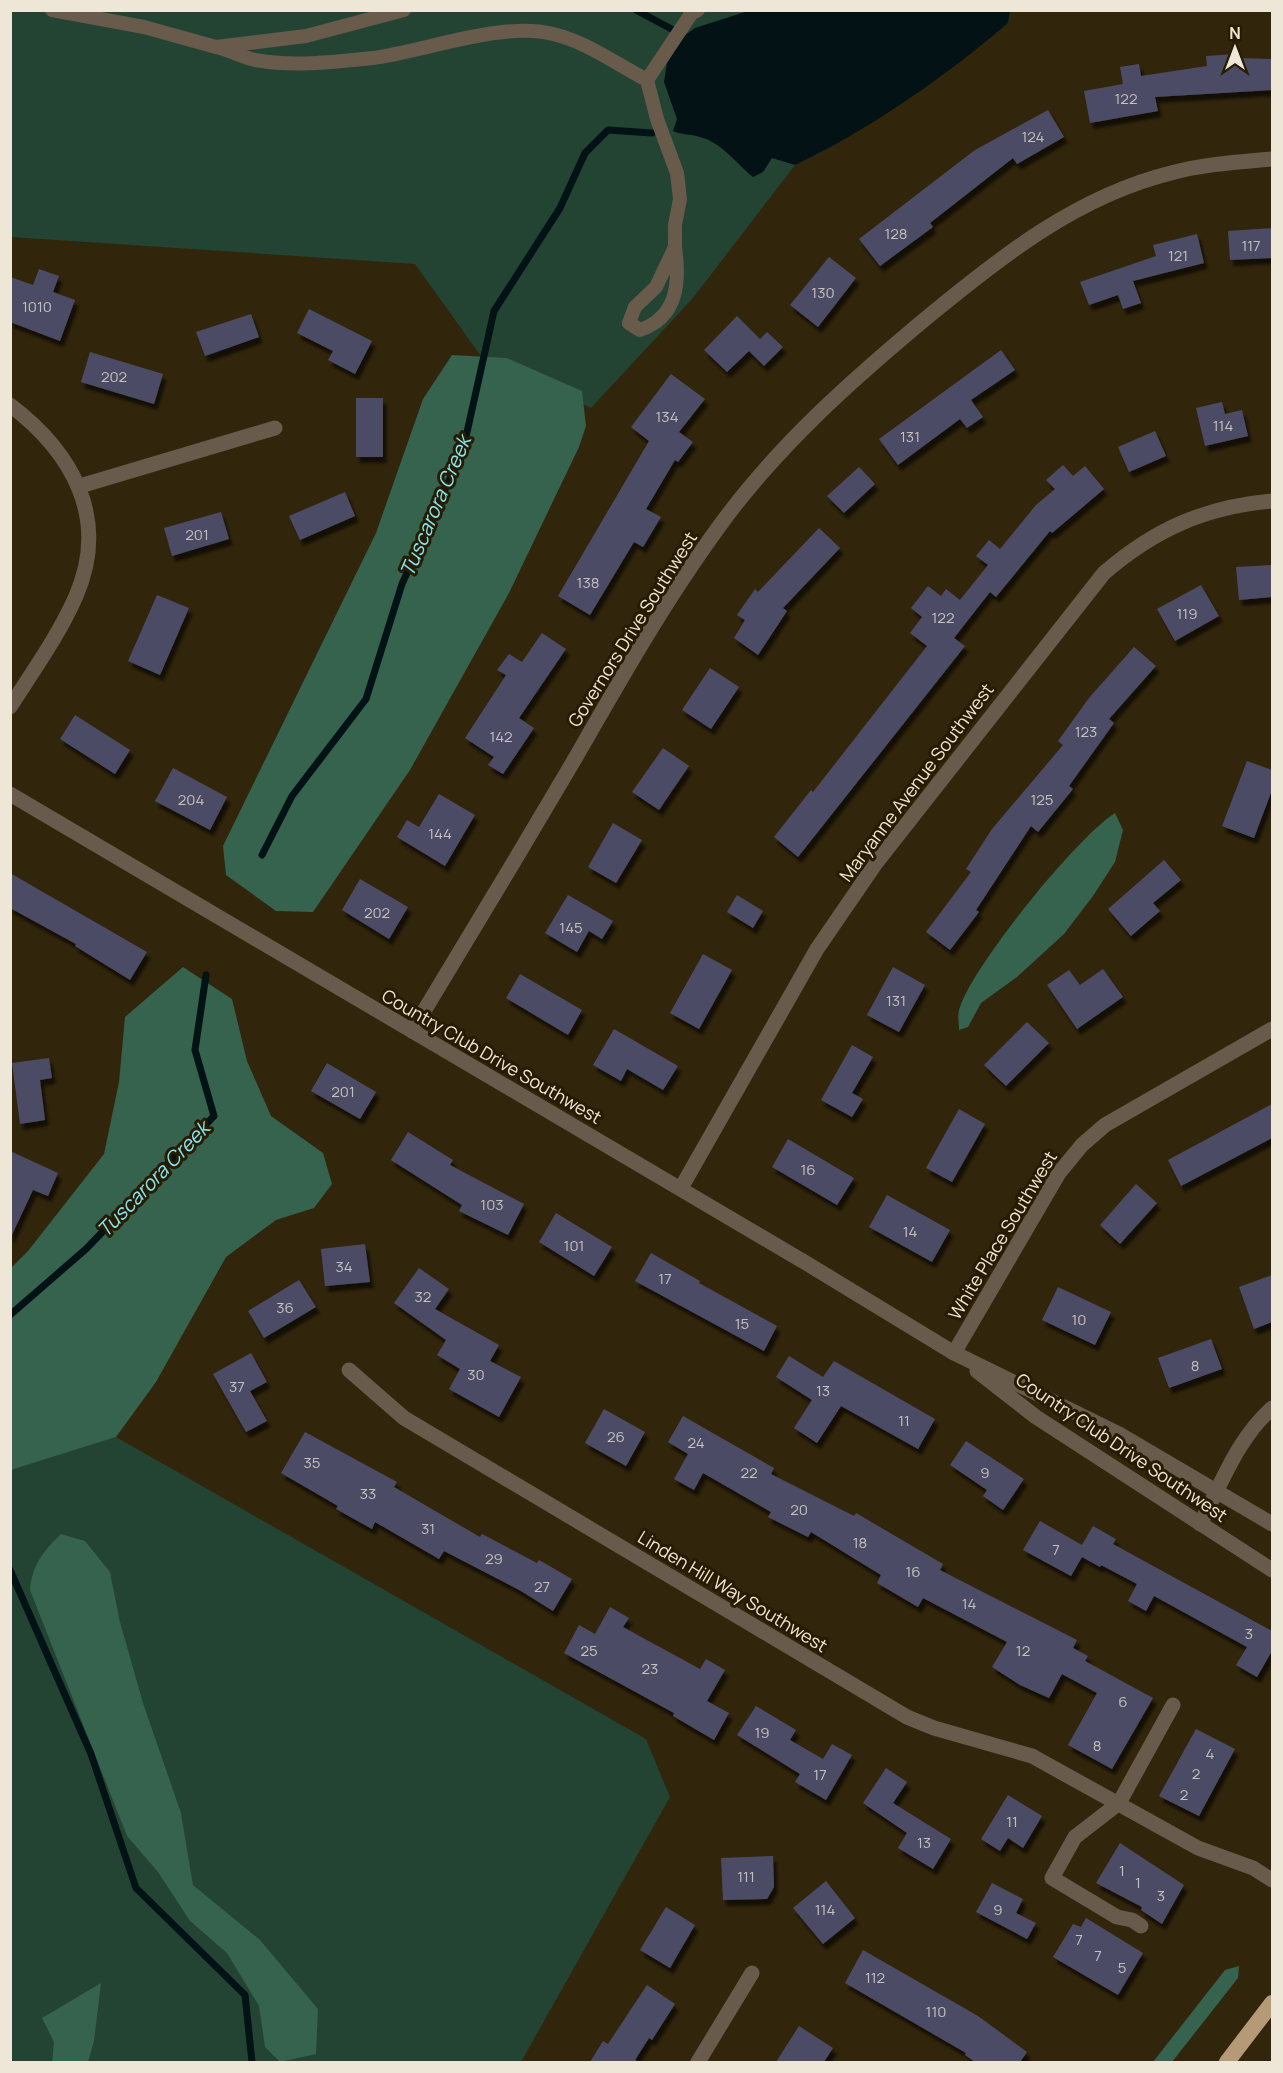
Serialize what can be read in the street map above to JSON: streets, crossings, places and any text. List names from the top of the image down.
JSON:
{
  "streets": {
    "street": [
      "Governors Drive Southwest",
      "Maryanne Avenue Southwest",
      "Country Club Drive Southwest",
      "White Place Southwest",
      "Linden Hill Way Southwest"
    ]
  },
  "crossings": [
    ["Governors Drive Southwest", "Country Club Drive Southwest"],
    ["Maryanne Avenue Southwest", "Country Club Drive Southwest"],
    ["Country Club Drive Southwest", "White Place Southwest"]
  ],
  "water": ["Tuscarora Creek"],
  "house_numbers": [
    "122",
    "124",
    "128",
    "117",
    "121",
    "130",
    "1010",
    "202",
    "134",
    "114",
    "131",
    "201",
    "138",
    "119",
    "122",
    "123",
    "142",
    "204",
    "125",
    "144",
    "202",
    "145",
    "131",
    "201",
    "16",
    "103",
    "14",
    "101",
    "34",
    "17",
    "32",
    "36",
    "10",
    "15",
    "8",
    "30",
    "37",
    "13",
    "11",
    "26",
    "24",
    "35",
    "22",
    "9",
    "33",
    "20",
    "31",
    "18",
    "7",
    "29",
    "16",
    "27",
    "14",
    "3",
    "25",
    "12",
    "23",
    "6",
    "19",
    "8",
    "4",
    "2",
    "17",
    "2",
    "11",
    "13",
    "1",
    "111",
    "1",
    "3",
    "114",
    "9",
    "7",
    "7",
    "5",
    "112",
    "110"
  ],
  "north": "top"
}
